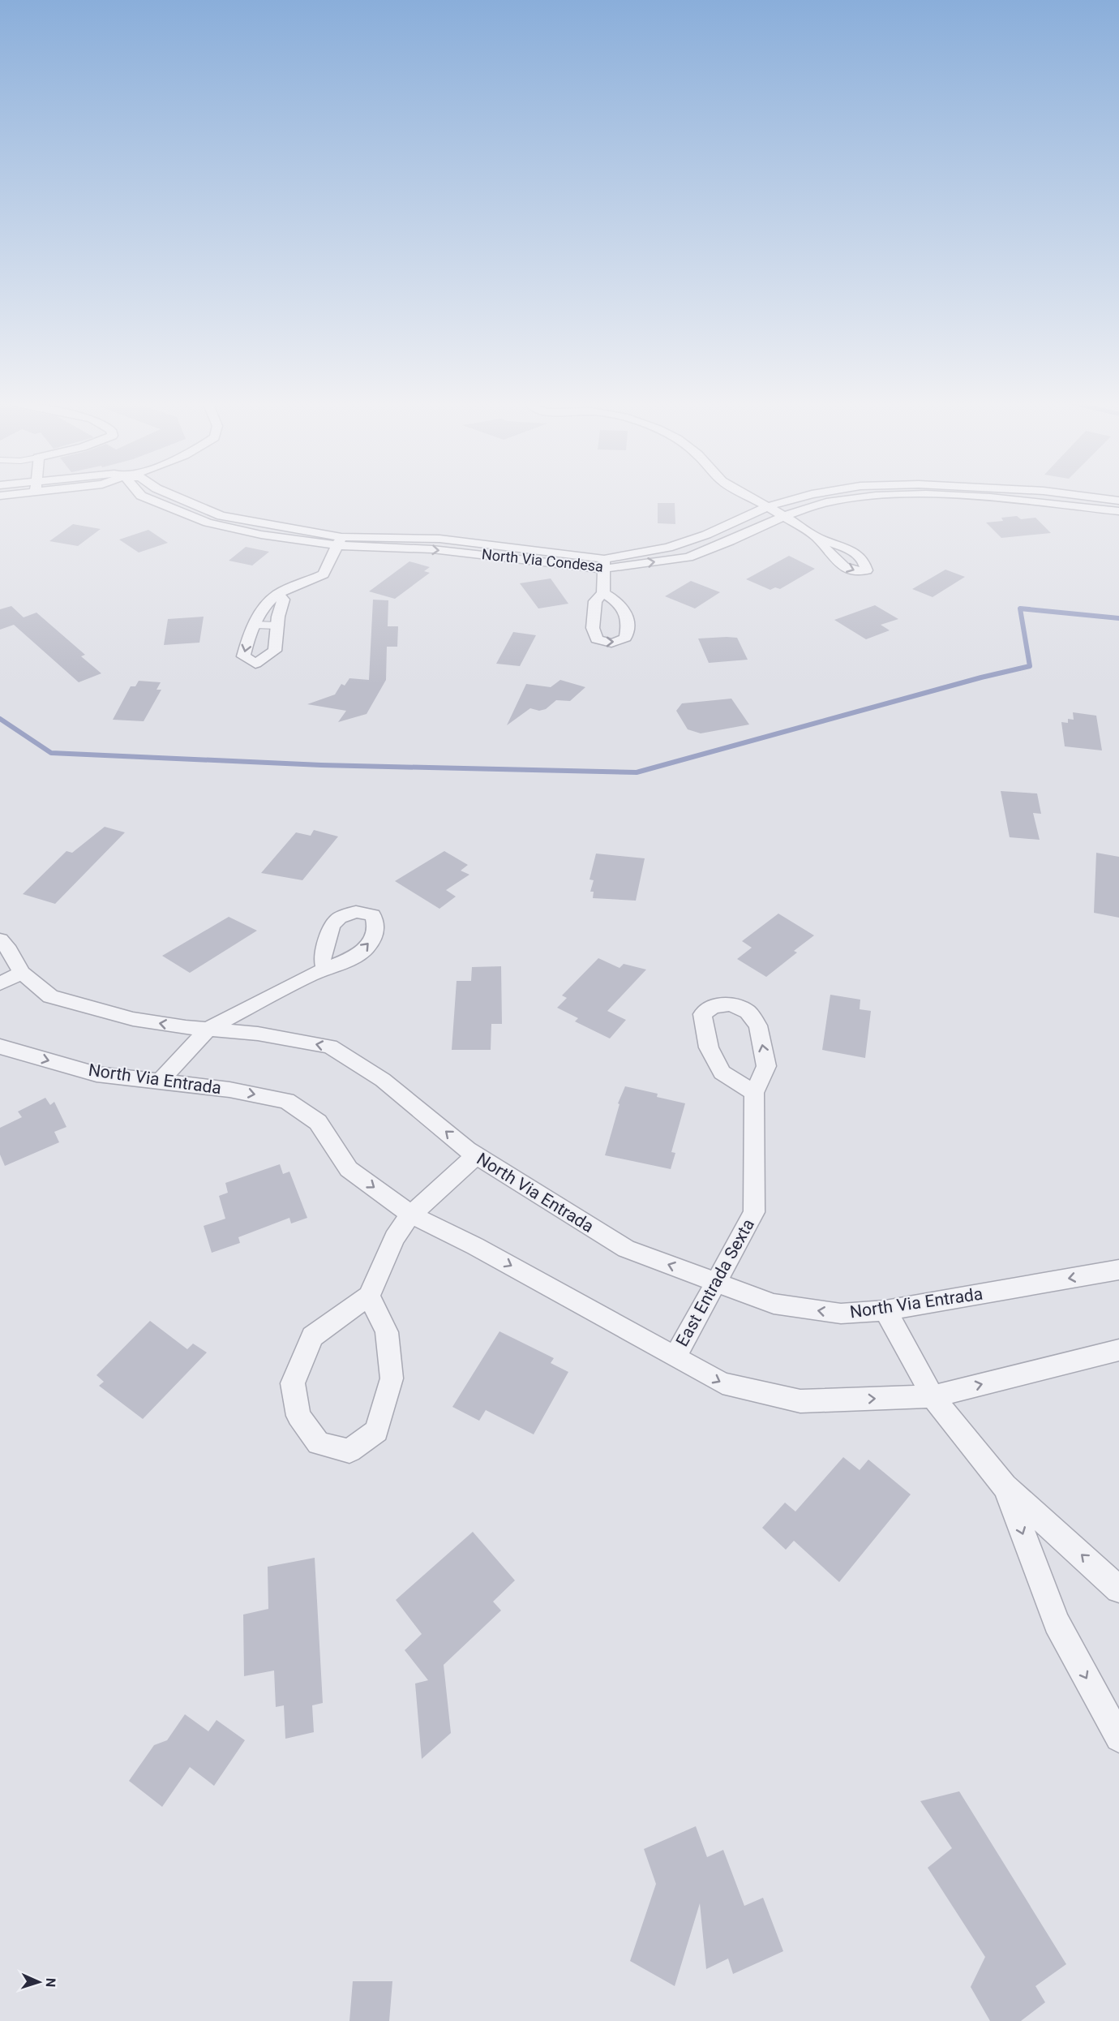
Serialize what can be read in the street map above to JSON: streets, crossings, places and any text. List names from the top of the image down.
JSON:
{
  "streets": {
    "street": ["North Via Condesa", "North Via Entrada", "East Entrada Sexta"]
  },
  "crossings": [
    ["North Via Entrada", "East Entrada Sexta"]
  ],
  "north": "right"
}
